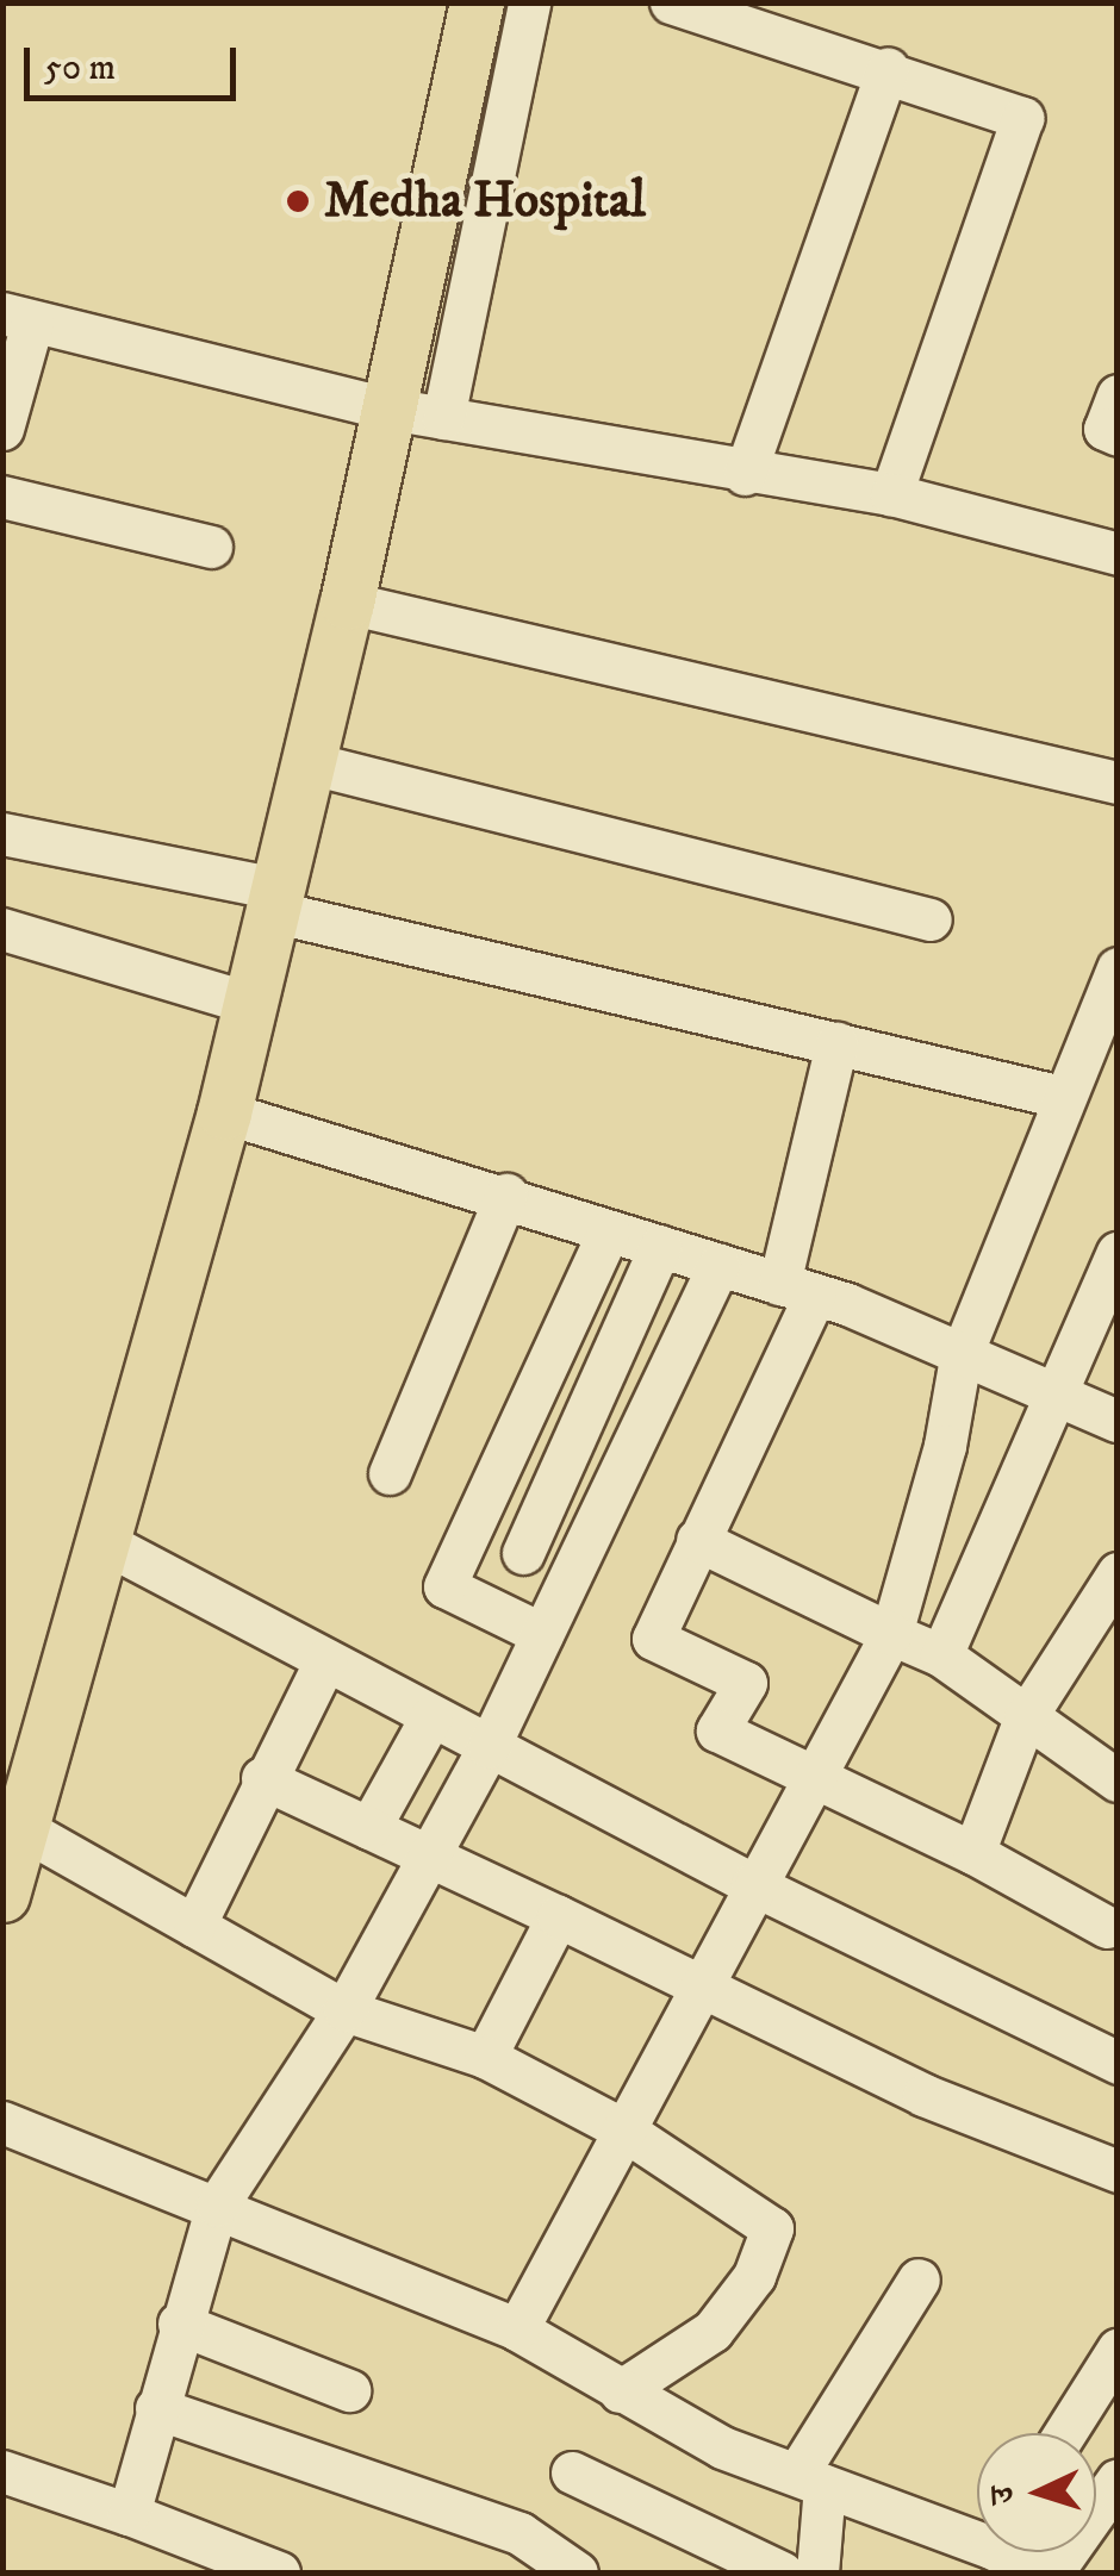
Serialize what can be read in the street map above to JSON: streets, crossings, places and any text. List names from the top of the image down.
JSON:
{
  "places": ["Medha Hospital"],
  "scale_bar": "50 m",
  "north": "left"
}
